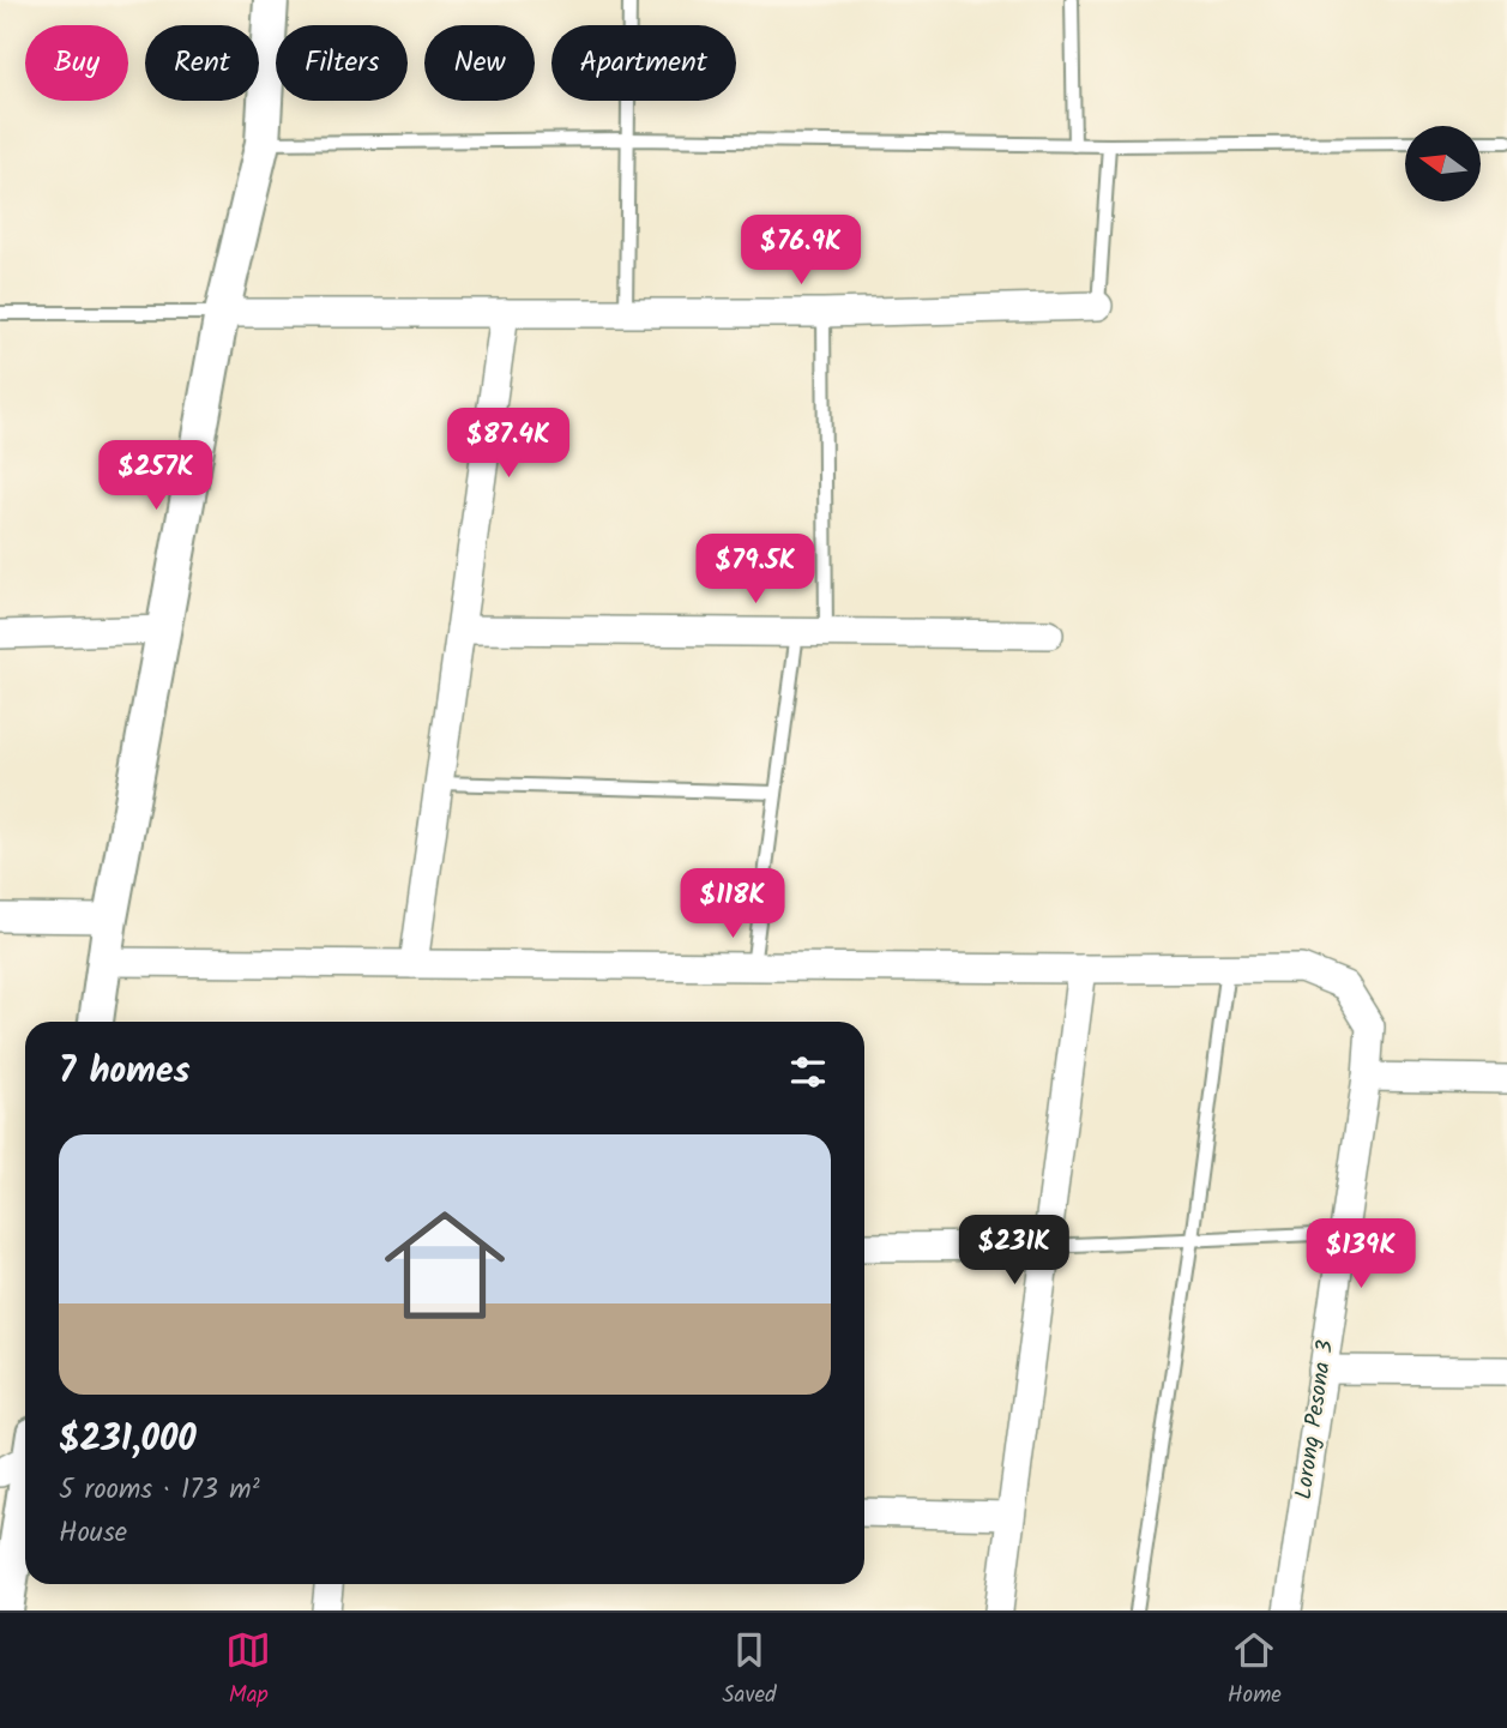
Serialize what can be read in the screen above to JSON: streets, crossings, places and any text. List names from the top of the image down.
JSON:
{
  "streets": {
    "street": ["Lorong Pesona 3"]
  },
  "north": "left",
  "page": {
    "chip": [
      "Buy",
      "Rent",
      "Filters",
      "New",
      "Apartment"
    ],
    "price": [
      "$76.9K",
      "$87.4K",
      "$257K",
      "$79.5K",
      "$118K",
      "$231K",
      "$139K"
    ],
    "heading": "7 homes",
    "list": [
      {
        "name": "$231,000",
        "note": "5 rooms · 173 m² · House"
      }
    ],
    "tabs": ["Map", "Saved", "Home"]
  }
}
